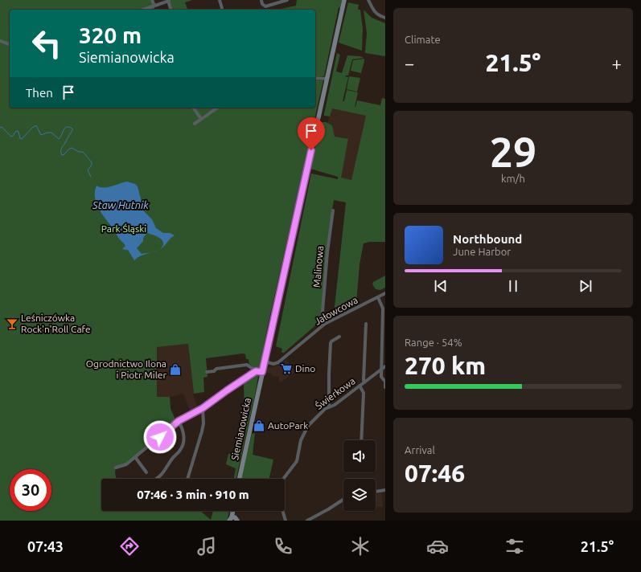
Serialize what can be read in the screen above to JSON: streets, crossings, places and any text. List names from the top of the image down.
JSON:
{
  "streets": {
    "street": [
      "Malinowa",
      "Jałowcowa",
      "Świerkowa",
      "Siemianowicka"
    ]
  },
  "crossings": [
    ["Malinowa", "Jałowcowa"],
    ["Jałowcowa", "Siemianowicka"]
  ],
  "water": ["Staw Hutnik"],
  "parks": ["Park Śląski"],
  "places": {
    "bar": ["Leśniczówka Rock'n'Roll Cafe"],
    "supermarket": ["Dino"],
    "shop": ["Ogrodnictwo Ilona i Piotr Miler", "AutoPark"]
  },
  "page": {
    "tile": [
      "Climate",
      ["29", "km/h"],
      ["Range · 54%", "270 km"],
      ["Arrival", "07:46"]
    ],
    "turn": ["320 m", "Siemianowicka"],
    "heat": ["−", "21.5°", "+"],
    "then": "Then",
    "song": ["Northbound", "June Harbor"],
    "limit": "30",
    "trip": "07:46 · 3 min · 910 m",
    "tabs": ["07:43", "21.5°"]
  }
}
